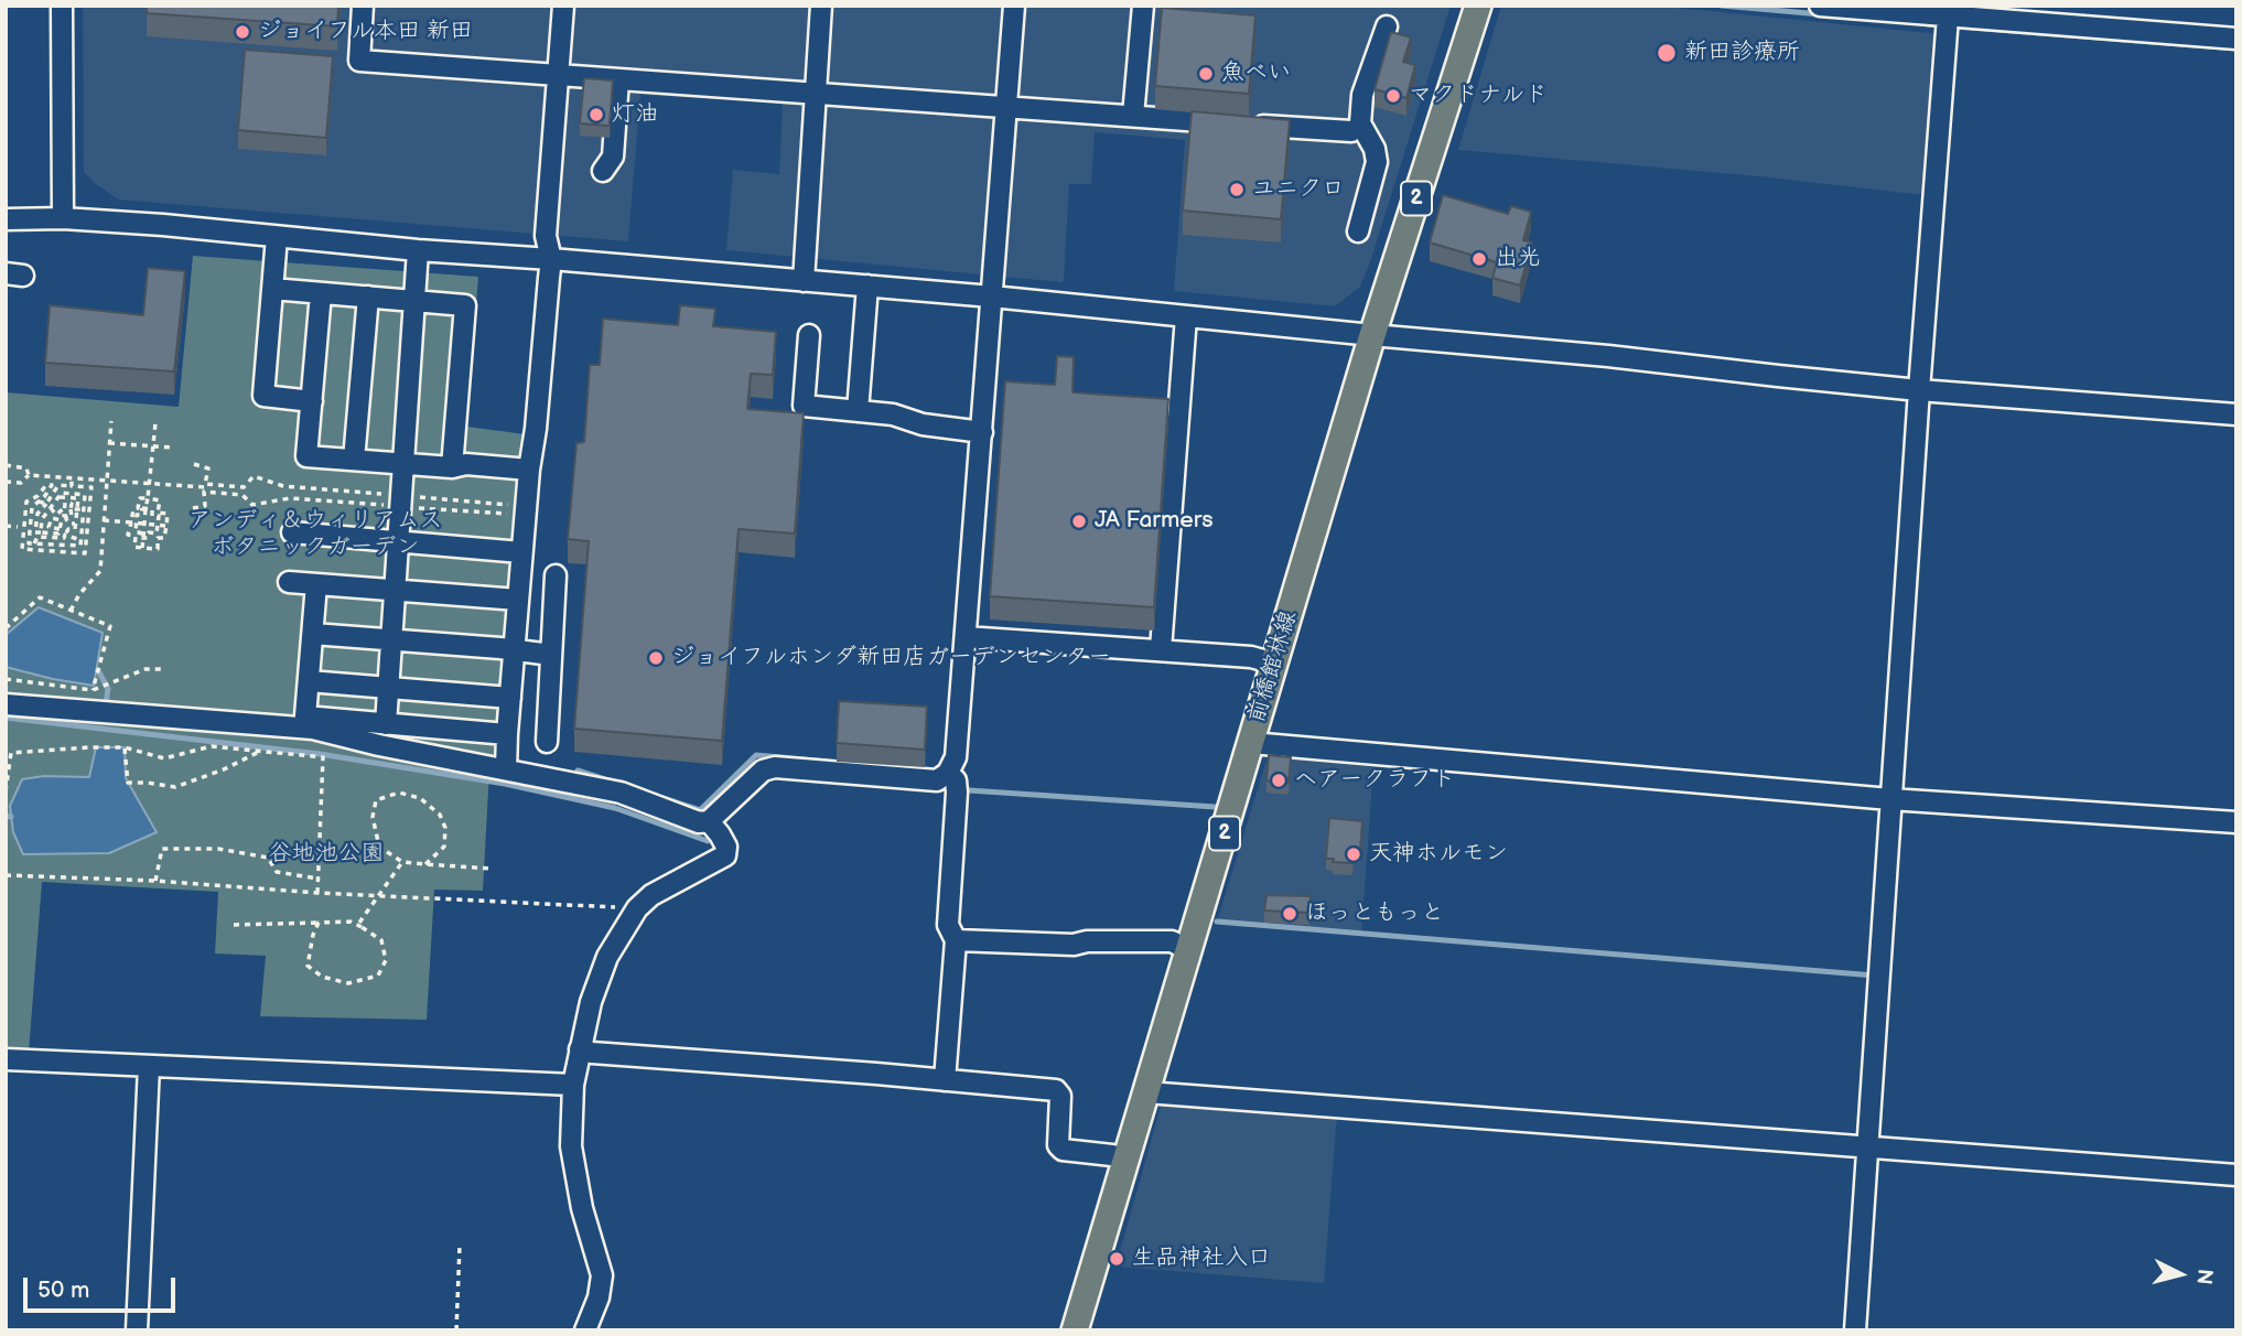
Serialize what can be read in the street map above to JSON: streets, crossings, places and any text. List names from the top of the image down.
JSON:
{
  "streets": {
    "main road": ["2", "前橋館林線"]
  },
  "parks": ["アンディ＆ウィリアムス ボタニックガーデン", "谷地池公園"],
  "places": [
    "ジョイフル本田 新田",
    "新田診療所",
    "魚べい",
    "マクドナルド",
    "灯油",
    "ユニクロ",
    "出光",
    "JA Farmers",
    "ジョイフルホンダ新田店ガーデンセンター",
    "ヘアークラフト",
    "天神ホルモン",
    "ほっともっと",
    "生品神社入口"
  ],
  "scale_bar": "50 m",
  "north": "right"
}
